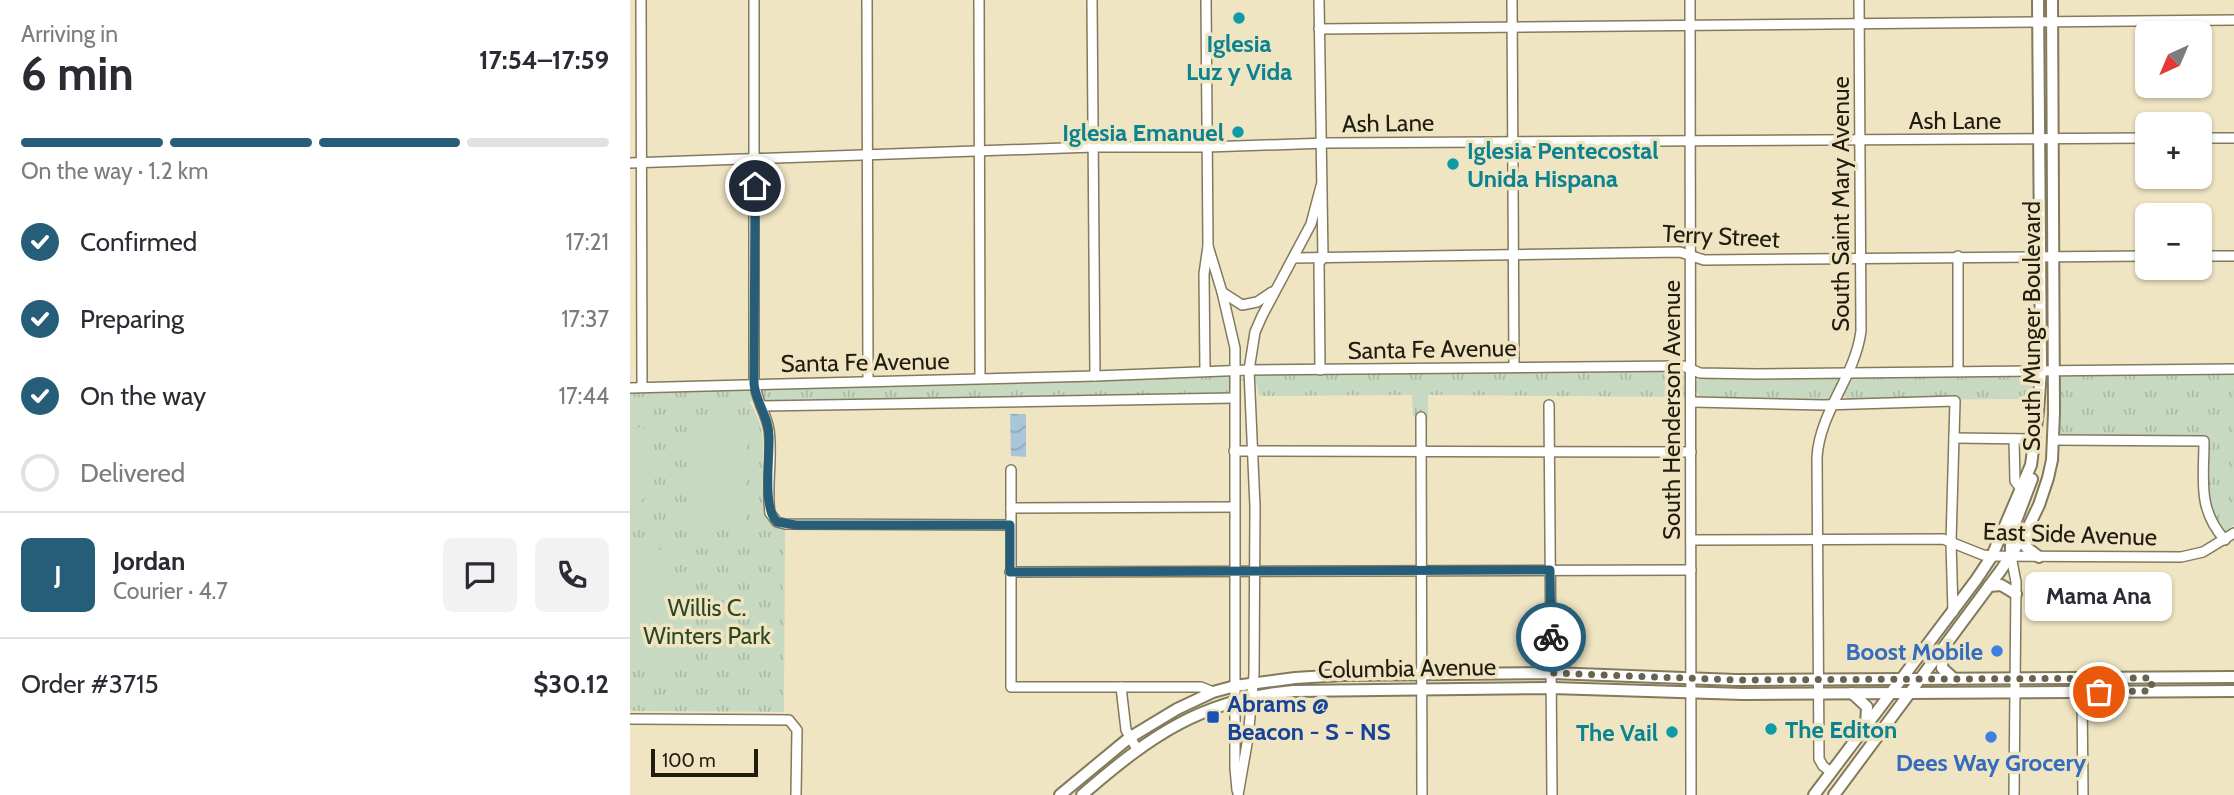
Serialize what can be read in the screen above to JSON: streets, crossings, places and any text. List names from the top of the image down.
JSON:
{
  "streets": {
    "main road": ["South Munger Boulevard", "Columbia Avenue"],
    "street": [
      "Ash Lane",
      "South Saint Mary Avenue",
      "Terry Street",
      "Santa Fe Avenue",
      "South Henderson Avenue",
      "East Side Avenue"
    ]
  },
  "crossings": [
    ["Ash Lane", "South Saint Mary Avenue"],
    ["Ash Lane", "South Munger Boulevard"],
    ["Ash Lane", "South Henderson Avenue"],
    ["South Saint Mary Avenue", "Terry Street"],
    ["South Saint Mary Avenue", "South Munger Boulevard"],
    ["South Saint Mary Avenue", "Santa Fe Avenue"],
    ["South Saint Mary Avenue", "East Side Avenue"],
    ["South Saint Mary Avenue", "Columbia Avenue"],
    ["Terry Street", "South Munger Boulevard"],
    ["Terry Street", "South Henderson Avenue"],
    ["South Munger Boulevard", "Santa Fe Avenue"],
    ["South Munger Boulevard", "East Side Avenue"],
    ["South Munger Boulevard", "Columbia Avenue"],
    ["Santa Fe Avenue", "South Henderson Avenue"],
    ["South Henderson Avenue", "East Side Avenue"],
    ["South Henderson Avenue", "Columbia Avenue"]
  ],
  "parks": ["Willis C. Winters Park"],
  "places": {
    "other": [
      "Iglesia Luz y Vida",
      "Iglesia Emanuel",
      "Iglesia Pentecostal Unida Hispana",
      "Boost Mobile",
      "Mama Ana",
      "The Editon",
      "The Vail",
      "Dees Way Grocery"
    ],
    "transit": ["Abrams @ Beacon - S - NS"]
  },
  "scale_bar": "100 m",
  "north": "bottom left",
  "page": {
    "heading": ["6 min", "Arriving in", "17:54–17:59"],
    "panel": [
      "Jordan",
      "Courier · 4.7",
      "Order #3715",
      "$30.12"
    ],
    "map_buttons": ["+", "−"],
    "bar": "On the way · 1.2 km",
    "list": [
      ["Confirmed", "17:21"],
      ["Preparing", "17:37"],
      ["On the way", "17:44"],
      "Delivered"
    ],
    "round": "J",
    "bubble": "Mama Ana",
    "scale": "100 m"
  }
}
